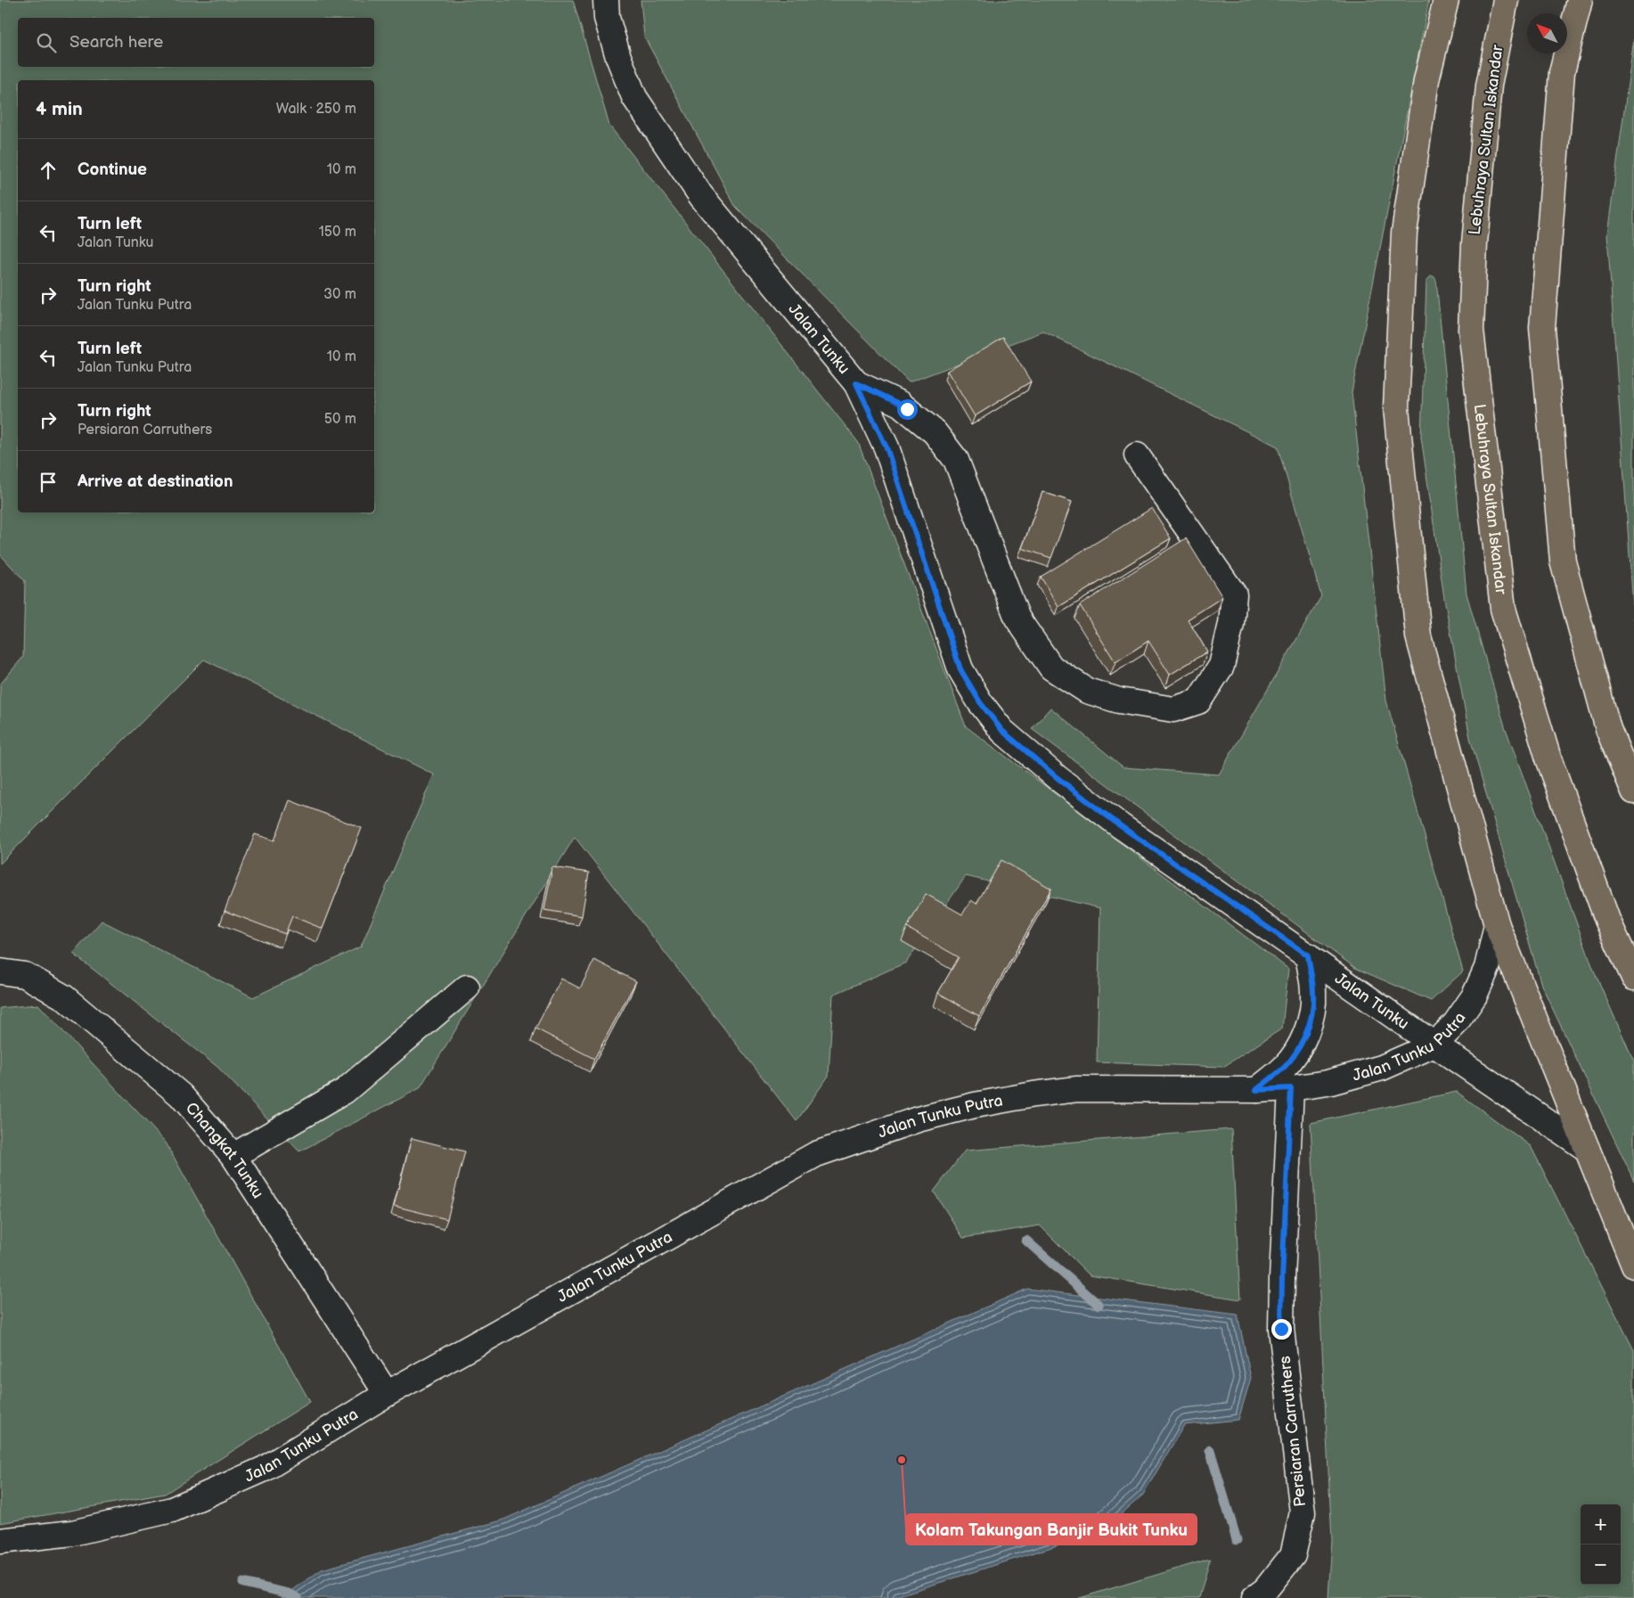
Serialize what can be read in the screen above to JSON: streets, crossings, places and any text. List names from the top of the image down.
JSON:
{
  "streets": {
    "main road": ["Lebuhraya Sultan Iskandar"],
    "street": [
      "Jalan Tunku",
      "Jalan Tunku Putra",
      "Changkat Tunku",
      "Persiaran Carruthers"
    ]
  },
  "crossings": [
    ["Jalan Tunku", "Jalan Tunku Putra"],
    ["Jalan Tunku Putra", "Changkat Tunku"],
    ["Jalan Tunku Putra", "Persiaran Carruthers"]
  ],
  "places": ["Kolam Takungan Banjir Bukit Tunku"],
  "north": "top left",
  "page": {
    "search": "Search here",
    "heading": ["4 min", "Walk · 250 m"],
    "list": [
      ["Continue", "10 m"],
      ["Turn left", "Jalan Tunku", "150 m"],
      ["Turn right", "Jalan Tunku Putra", "30 m"],
      ["Turn left", "Jalan Tunku Putra", "10 m"],
      ["Turn right", "Persiaran Carruthers", "50 m"],
      "Arrive at destination"
    ],
    "map_buttons": ["+", "−"]
  }
}
